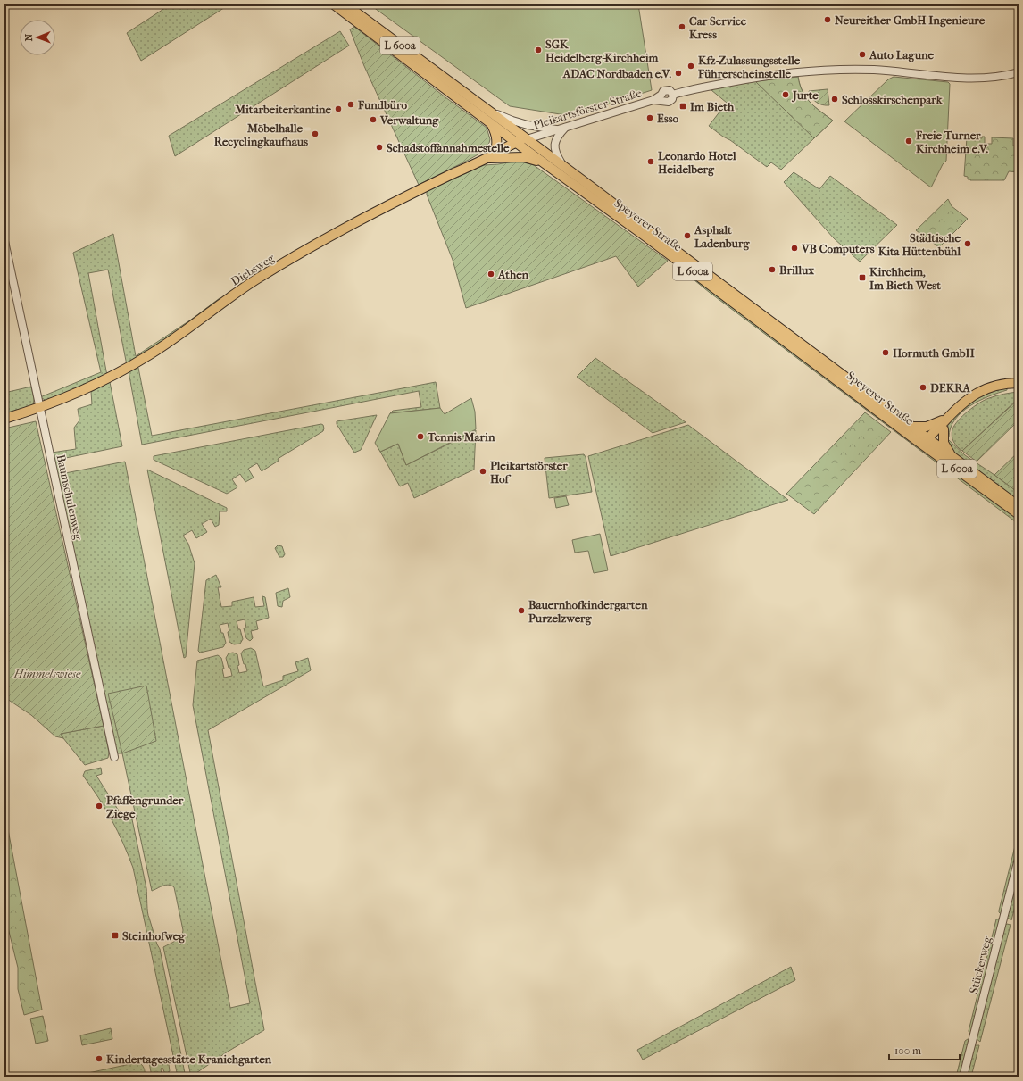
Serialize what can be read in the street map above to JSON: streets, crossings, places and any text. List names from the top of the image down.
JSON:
{
  "streets": {
    "main road": ["L 600a", "Speyerer Straße", "Diebsweg"],
    "street": ["Pleikartsförster Straße", "Baumschulenweg", "Stückerweg"]
  },
  "crossings": [
    ["Pleikartsförster Straße", "Speyerer Straße"],
    ["Pleikartsförster Straße", "Diebsweg"],
    ["Speyerer Straße", "Diebsweg"],
    ["Diebsweg", "Baumschulenweg"]
  ],
  "parks": ["Himmelswiese"],
  "places": {
    "other": [
      "Neureither GmbH Ingenieure",
      "Car Service Kress",
      "SGK Heidelberg-Kirchheim",
      "Auto Lagune",
      "Kfz-Zulassungsstelle Führerscheinstelle",
      "ADAC Nordbaden e.V.",
      "Jurte",
      "Schlosskirschenpark",
      "Fundbüro",
      "Mitarbeiterkantine",
      "Esso",
      "Verwaltung",
      "Möbelhalle - Recyclingkaufhaus",
      "Freie Turner Kirchheim e.V.",
      "Schadstoffannahmestelle",
      "Leonardo Hotel Heidelberg",
      "Asphalt Ladenburg",
      "Städtische Kita Hüttenbühl",
      "VB Computers",
      "Brillux",
      "Athen",
      "Hormuth GmbH",
      "DEKRA",
      "Tennis Marin",
      "Pleikartsförster Hof",
      "Bauernhofkindergarten Purzelzwerg",
      "Pfaffengrunder Ziege",
      "Kindertagesstätte Kranichgarten"
    ],
    "transit": ["Im Bieth", "Kirchheim, Im Bieth West", "Steinhofweg"]
  },
  "scale_bar": "100 m",
  "north": "left"
}
